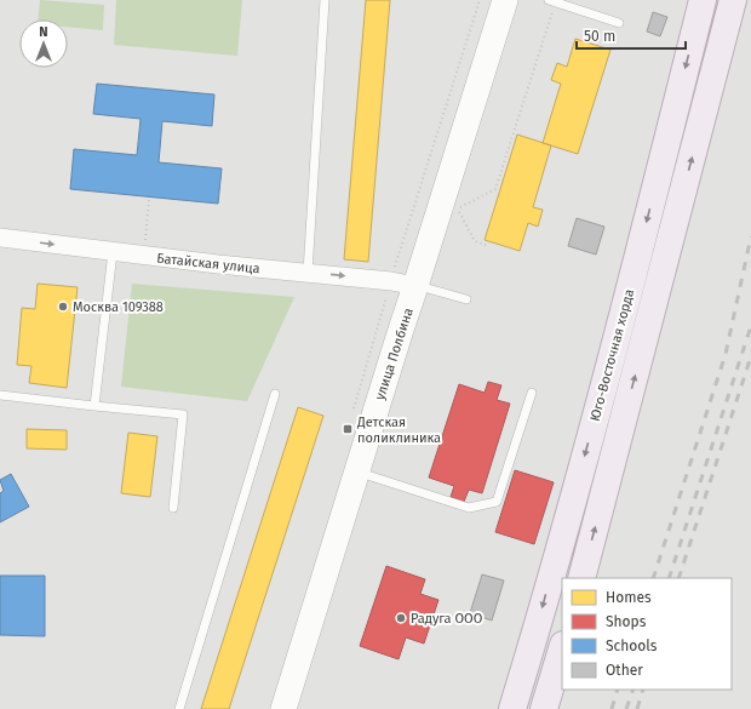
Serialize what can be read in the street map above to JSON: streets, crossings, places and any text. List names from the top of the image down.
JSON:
{
  "streets": {
    "main road": ["улица Полбина", "Юго-Восточная хорда"],
    "street": ["Батайская улица"]
  },
  "crossings": [
    ["Батайская улица", "улица Полбина"]
  ],
  "one_way": ["Батайская улица"],
  "places": {
    "other": ["Москва 109388", "Радуга ООО"],
    "transit": ["Детская поликлиника"]
  },
  "legend": [
    "Homes",
    "Shops",
    "Schools",
    "Other"
  ],
  "scale_bar": "50 m",
  "north": "top"
}
